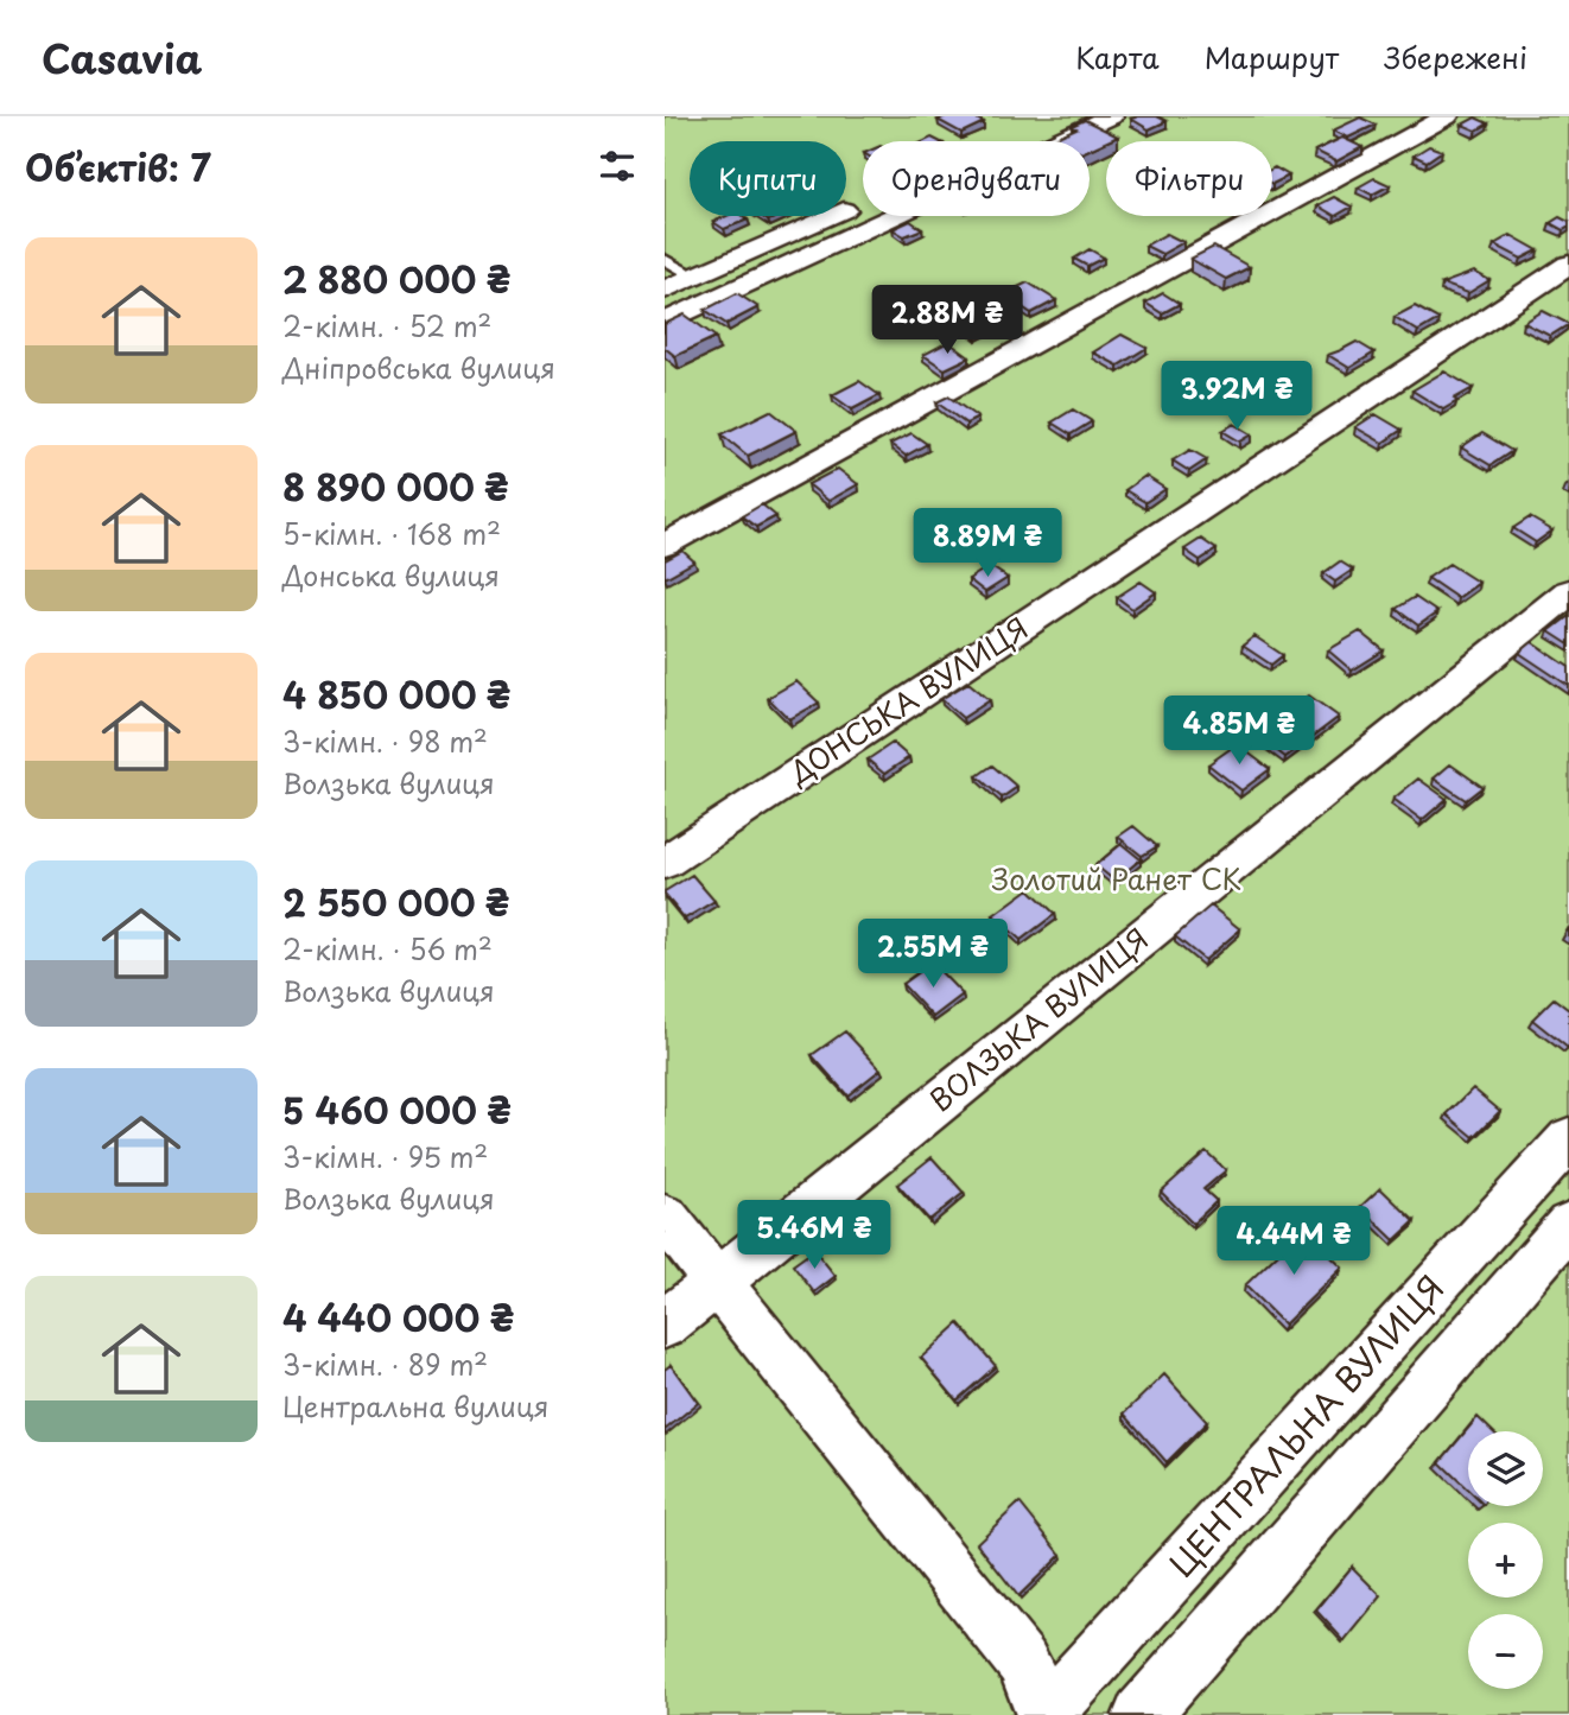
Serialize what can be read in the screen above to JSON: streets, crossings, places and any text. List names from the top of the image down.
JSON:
{
  "streets": {
    "street": ["ДОНСЬКА ВУЛИЦЯ", "ВОЛЗЬКА ВУЛИЦЯ", "ЦЕНТРАЛЬНА ВУЛИЦЯ"]
  },
  "parks": ["Золотий Ранет СК"],
  "page": {
    "header": "Casavia",
    "nav": ["Карта", "Маршрут", "Збережені"],
    "heading": "Об’єктів: 7",
    "chip": ["Купити", "Орендувати", "Фільтри"],
    "list": [
      {
        "name": "2 880 000 ₴",
        "note": "2-кімн. · 52 m² · Дніпровська вулиця"
      },
      {
        "name": "8 890 000 ₴",
        "note": "5-кімн. · 168 m² · Донська вулиця"
      },
      {
        "name": "4 850 000 ₴",
        "note": "3-кімн. · 98 m² · Волзька вулиця"
      },
      {
        "name": "2 550 000 ₴",
        "note": "2-кімн. · 56 m² · Волзька вулиця"
      },
      {
        "name": "5 460 000 ₴",
        "note": "3-кімн. · 95 m² · Волзька вулиця"
      },
      {
        "name": "4 440 000 ₴",
        "note": "3-кімн. · 89 m² · Центральна вулиця"
      }
    ],
    "price": [
      "2.88M ₴",
      "3.92M ₴",
      "8.89M ₴",
      "4.85M ₴",
      "2.55M ₴",
      "5.46M ₴",
      "4.44M ₴"
    ],
    "map_buttons": ["+", "−"]
  }
}
